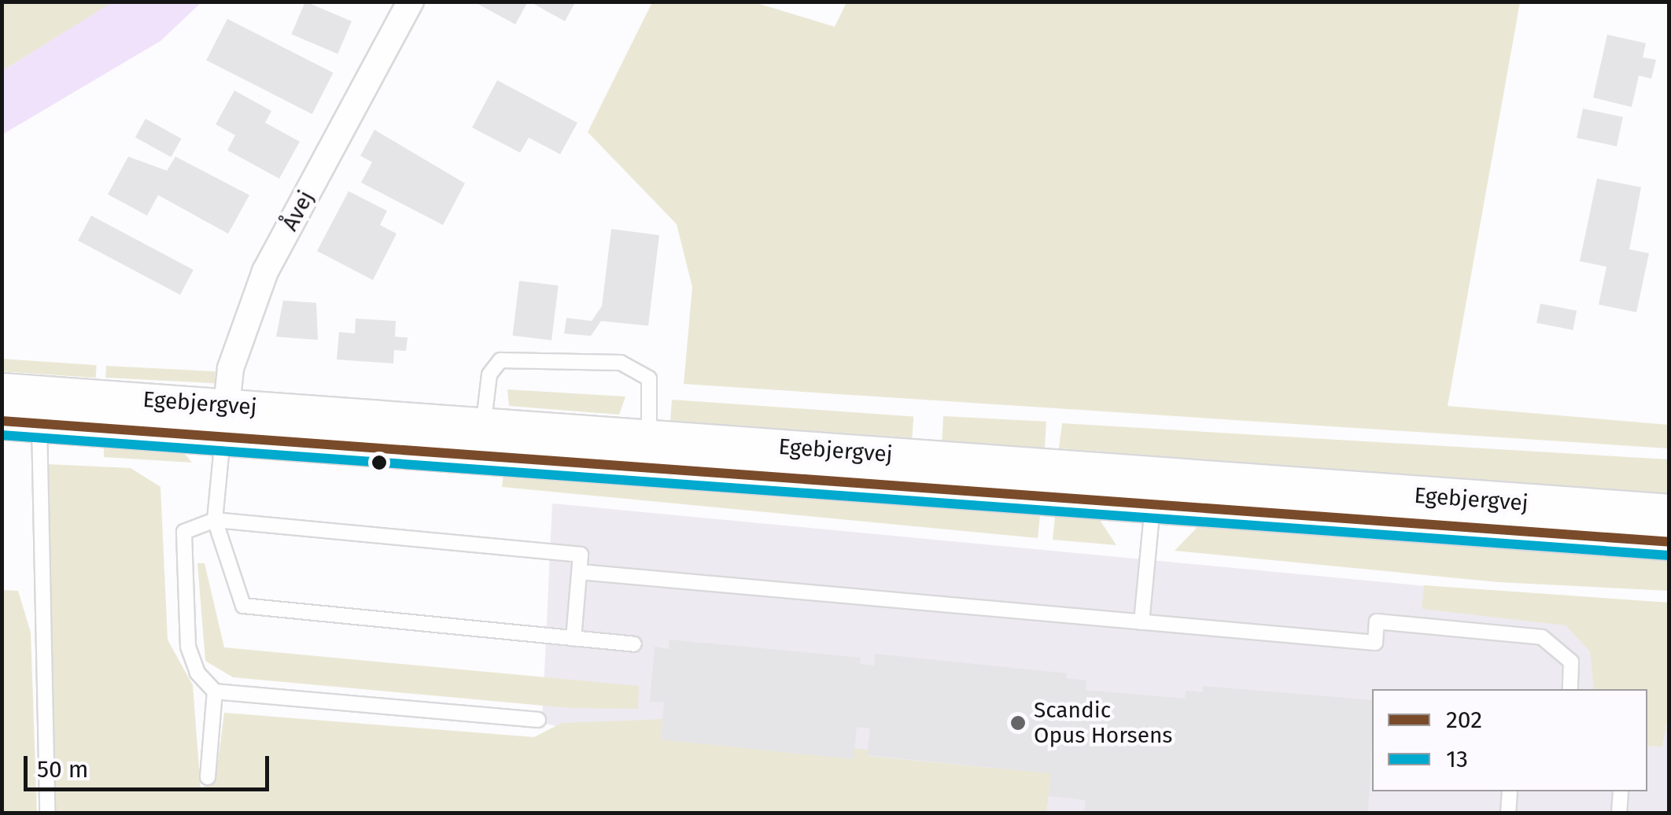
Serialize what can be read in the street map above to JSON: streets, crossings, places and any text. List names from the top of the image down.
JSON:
{
  "streets": {
    "street": ["Åvej", "Egebjergvej"]
  },
  "crossings": [
    ["Åvej", "Egebjergvej"]
  ],
  "places": ["Scandic Opus Horsens"],
  "lines": ["transit line 202", "transit line 13"],
  "legend": ["202", "13"],
  "scale_bar": "50 m"
}
